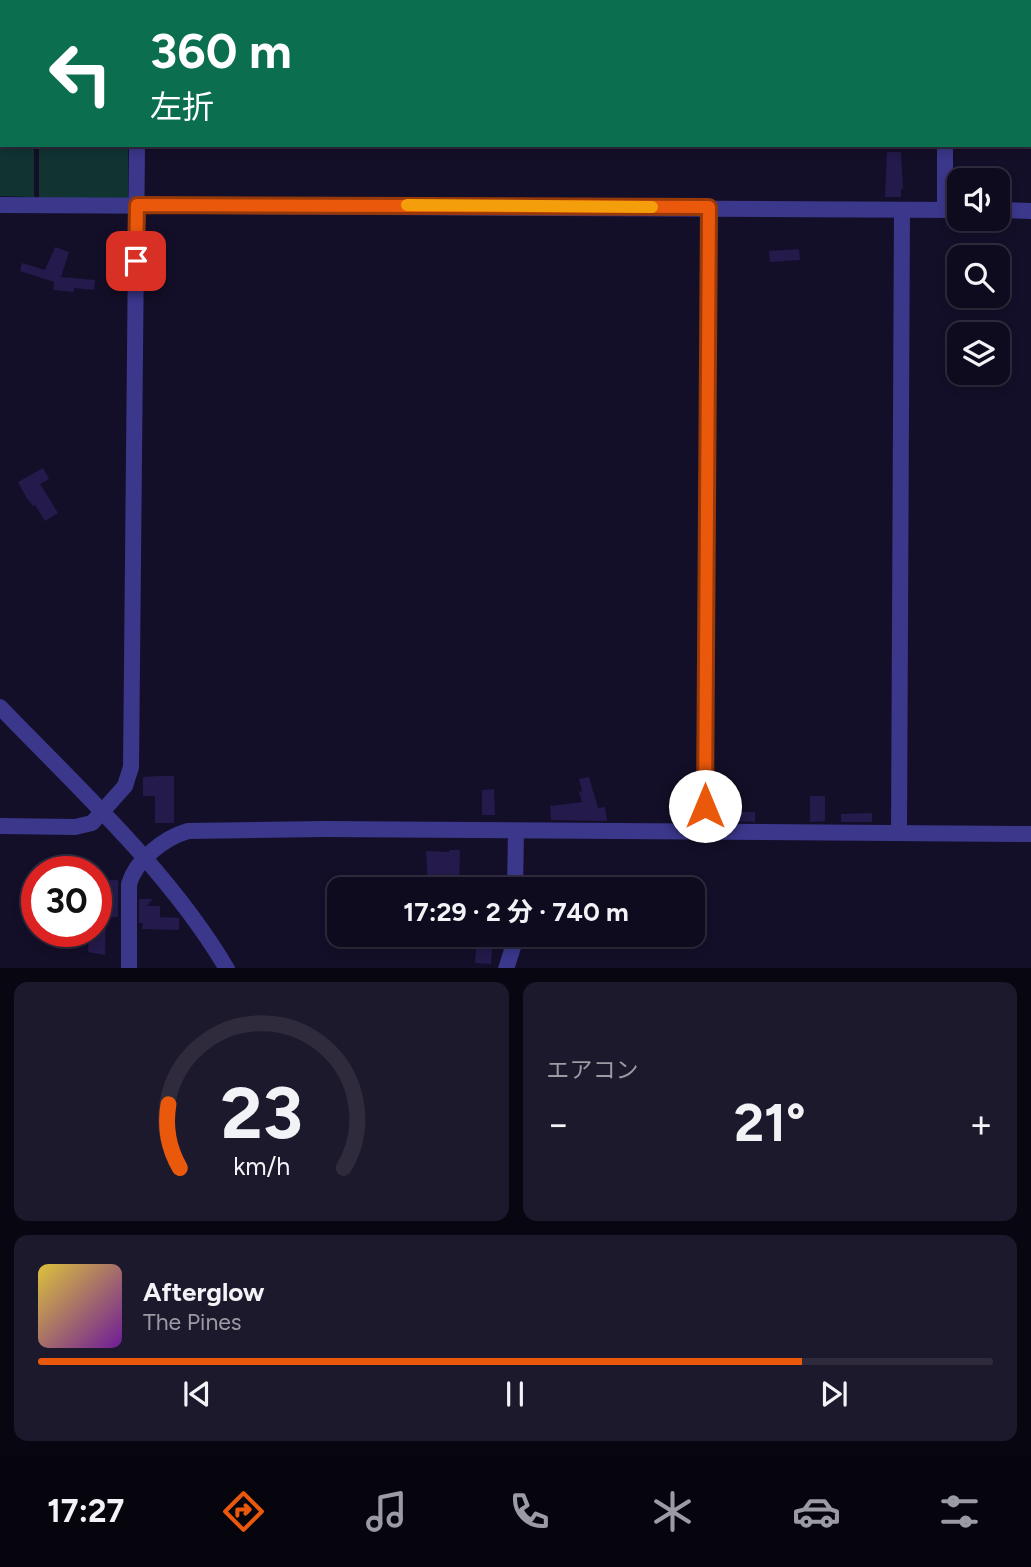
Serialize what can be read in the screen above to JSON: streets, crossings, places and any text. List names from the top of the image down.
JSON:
{
  "page": {
    "turn": ["360 m", "左折"],
    "limit": "30",
    "trip": "17:29 · 2 分 · 740 m",
    "tile": "エアコン",
    "heat": ["−", "21°", "+"],
    "song": ["Afterglow", "The Pines"],
    "tabs": "17:27",
    "gauge": ["23", "km/h"]
  }
}
